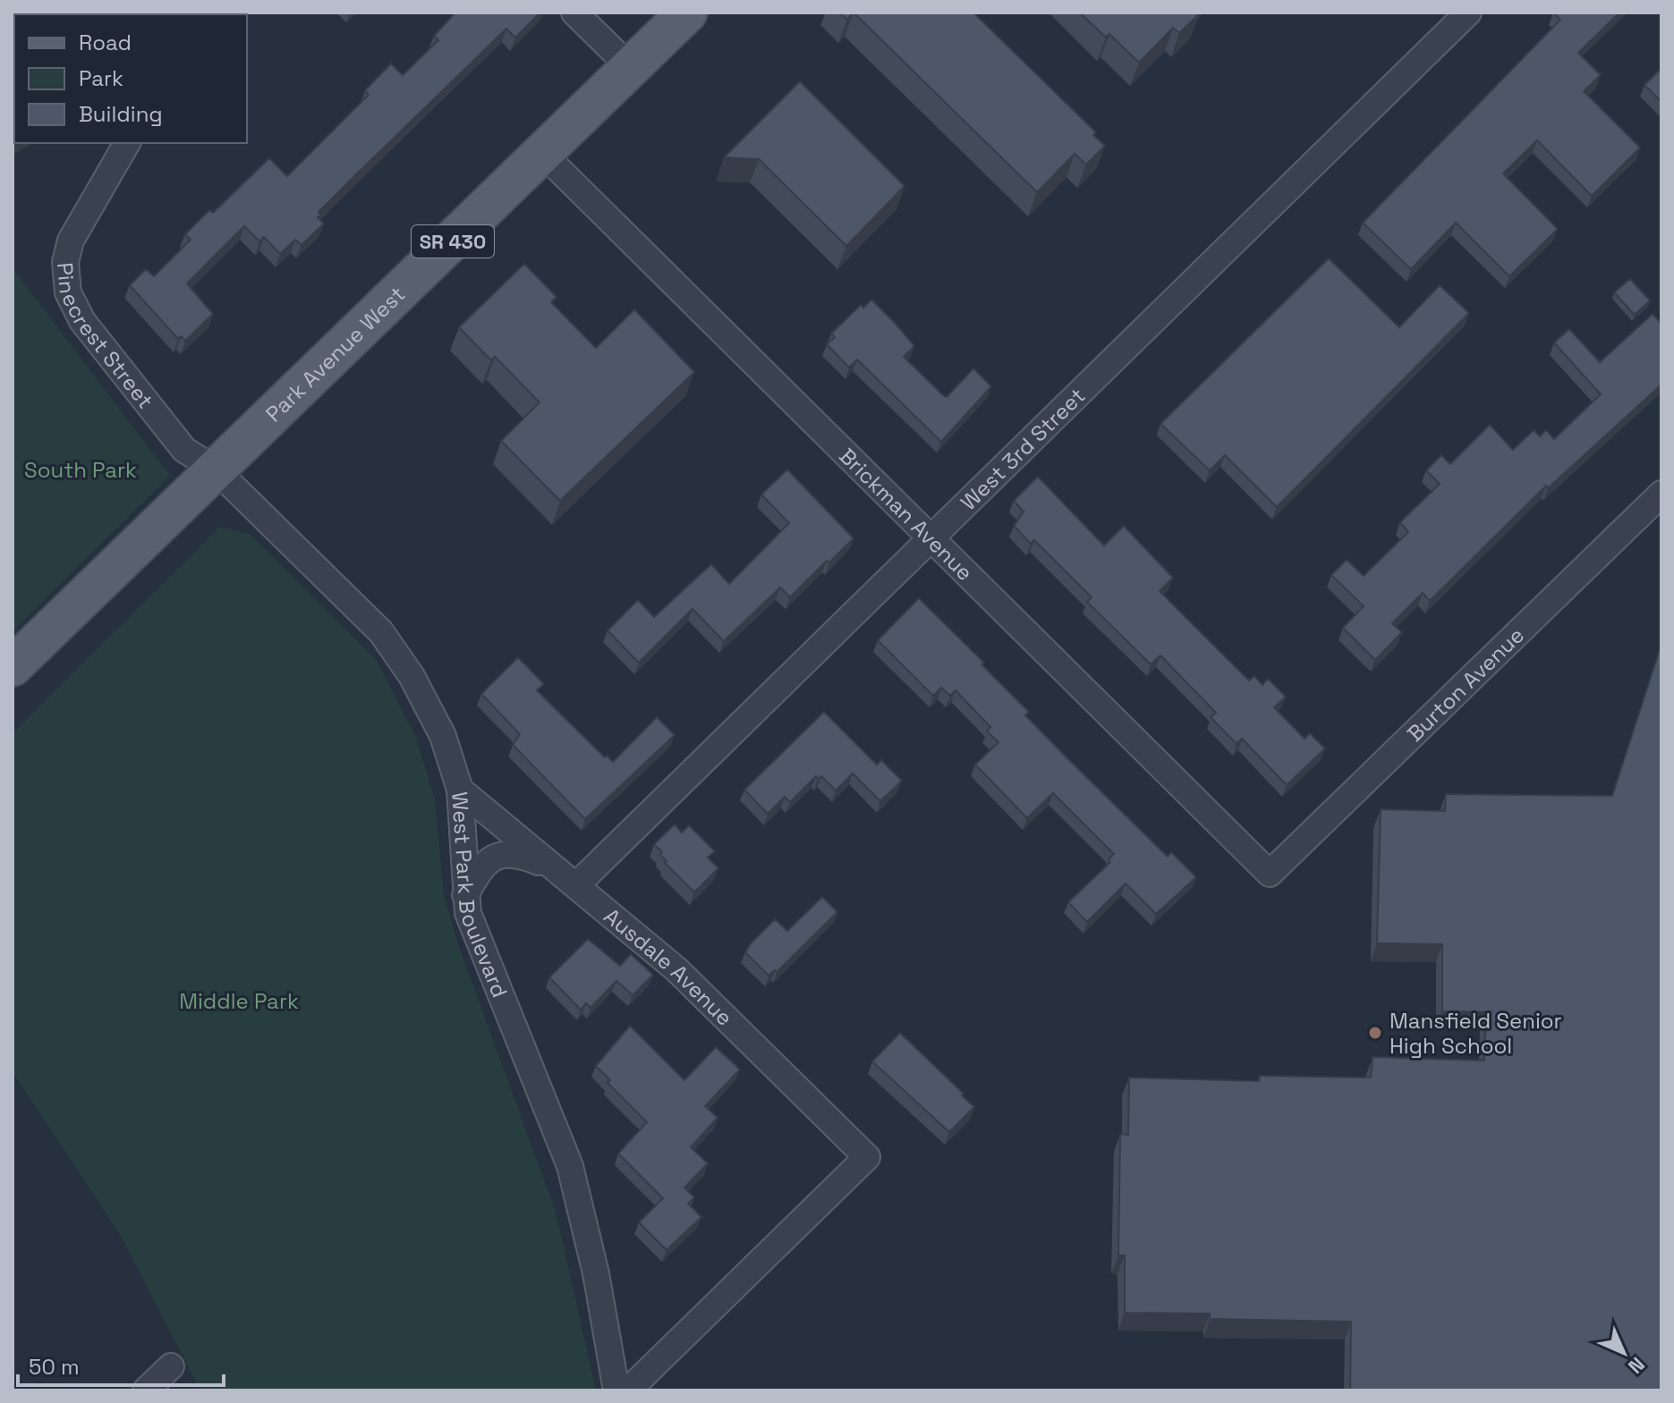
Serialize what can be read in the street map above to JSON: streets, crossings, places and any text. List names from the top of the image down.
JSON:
{
  "streets": {
    "main road": ["SR 430", "Park Avenue West"],
    "street": [
      "Pinecrest Street",
      "West 3rd Street",
      "Brickman Avenue",
      "Burton Avenue",
      "West Park Boulevard",
      "Ausdale Avenue"
    ]
  },
  "crossings": [
    ["Pinecrest Street", "Park Avenue West"],
    ["Pinecrest Street", "West Park Boulevard"],
    ["Park Avenue West", "Brickman Avenue"],
    ["Park Avenue West", "West Park Boulevard"],
    ["West 3rd Street", "Brickman Avenue"],
    ["West 3rd Street", "Ausdale Avenue"],
    ["Brickman Avenue", "Burton Avenue"],
    ["West Park Boulevard", "Ausdale Avenue"]
  ],
  "parks": ["South Park", "Middle Park"],
  "places": ["Mansfield Senior High School"],
  "legend": ["Road", "Park", "Building"],
  "scale_bar": "50 m",
  "north": "bottom right"
}
